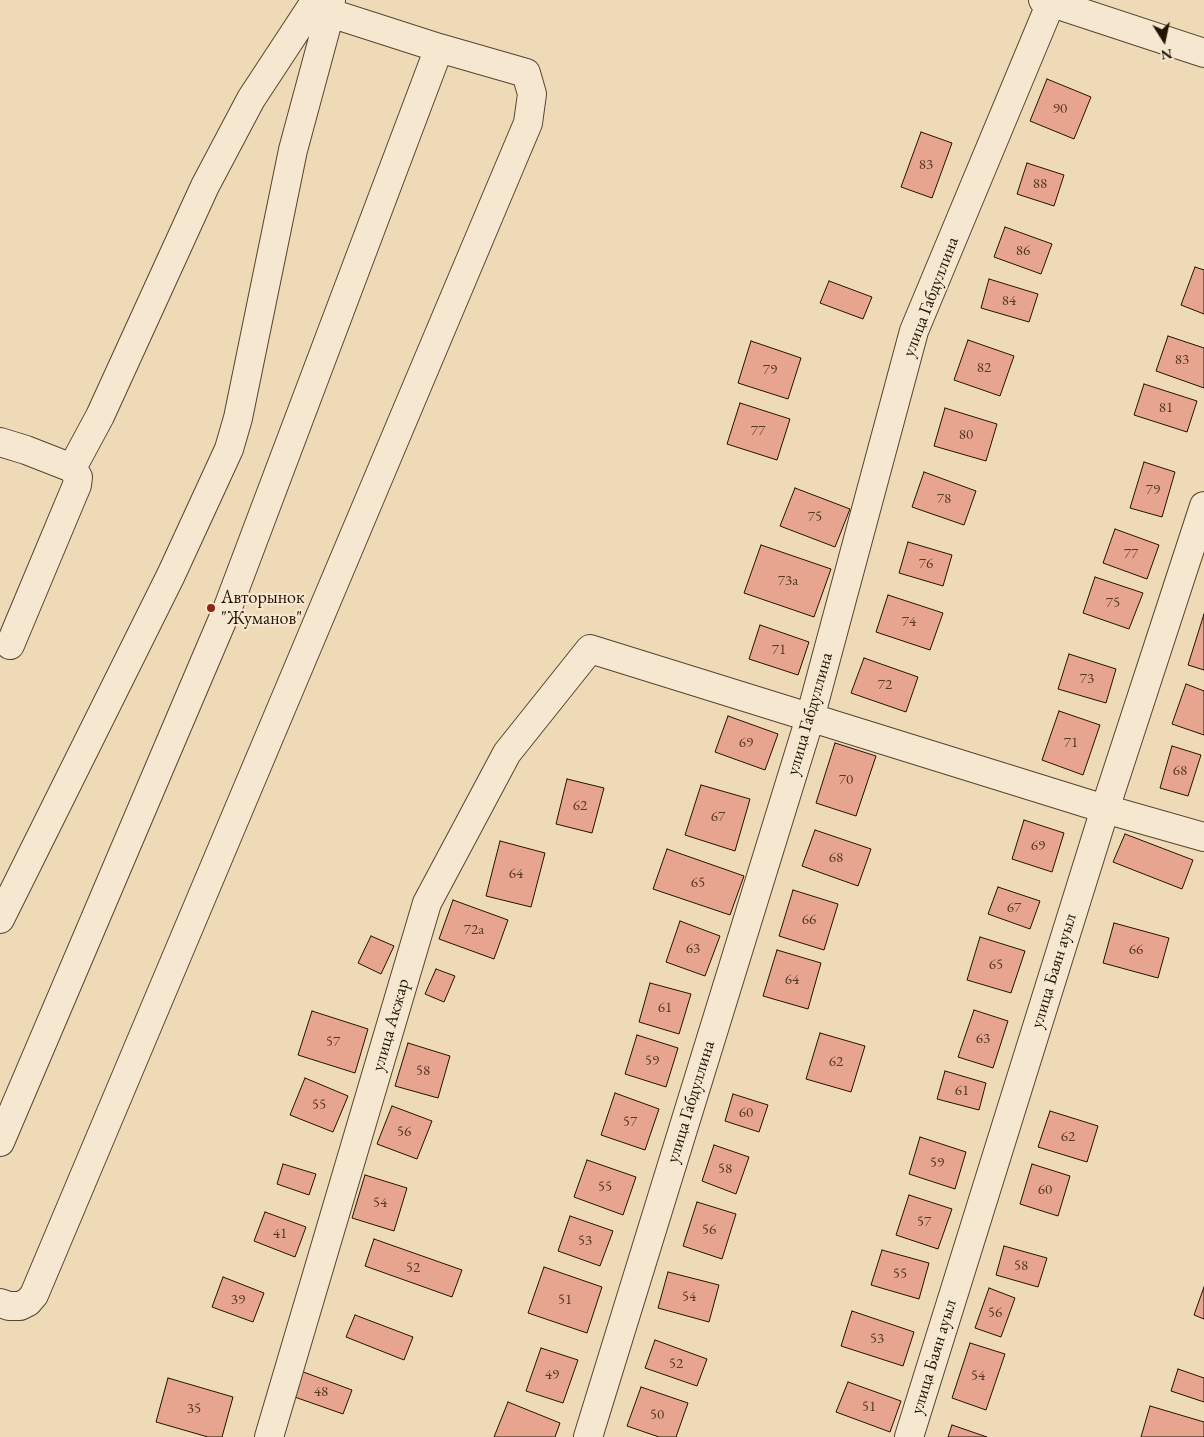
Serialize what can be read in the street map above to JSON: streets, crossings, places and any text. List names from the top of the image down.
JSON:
{
  "streets": {
    "street": ["улица Габдуллина", "улица Баян ауыл", "улица Акжар"]
  },
  "crossings": [
    ["улица Габдуллина", "улица Акжар"]
  ],
  "places": ["Авторынок \"Жуманов\""],
  "house_numbers": [
    "90",
    "83",
    "88",
    "86",
    "84",
    "83",
    "82",
    "79",
    "81",
    "77",
    "80",
    "79",
    "78",
    "75",
    "77",
    "76",
    "73а",
    "75",
    "74",
    "71",
    "73",
    "72",
    "69",
    "71",
    "68",
    "70",
    "62",
    "67",
    "69",
    "68",
    "64",
    "65",
    "67",
    "66",
    "72а",
    "63",
    "66",
    "65",
    "64",
    "61",
    "63",
    "57",
    "59",
    "62",
    "58",
    "61",
    "55",
    "60",
    "57",
    "56",
    "62",
    "59",
    "58",
    "55",
    "60",
    "54",
    "57",
    "56",
    "41",
    "53",
    "58",
    "52",
    "55",
    "54",
    "39",
    "51",
    "56",
    "53",
    "52",
    "49",
    "54",
    "48",
    "51",
    "35",
    "50"
  ],
  "north": "bottom"
}
